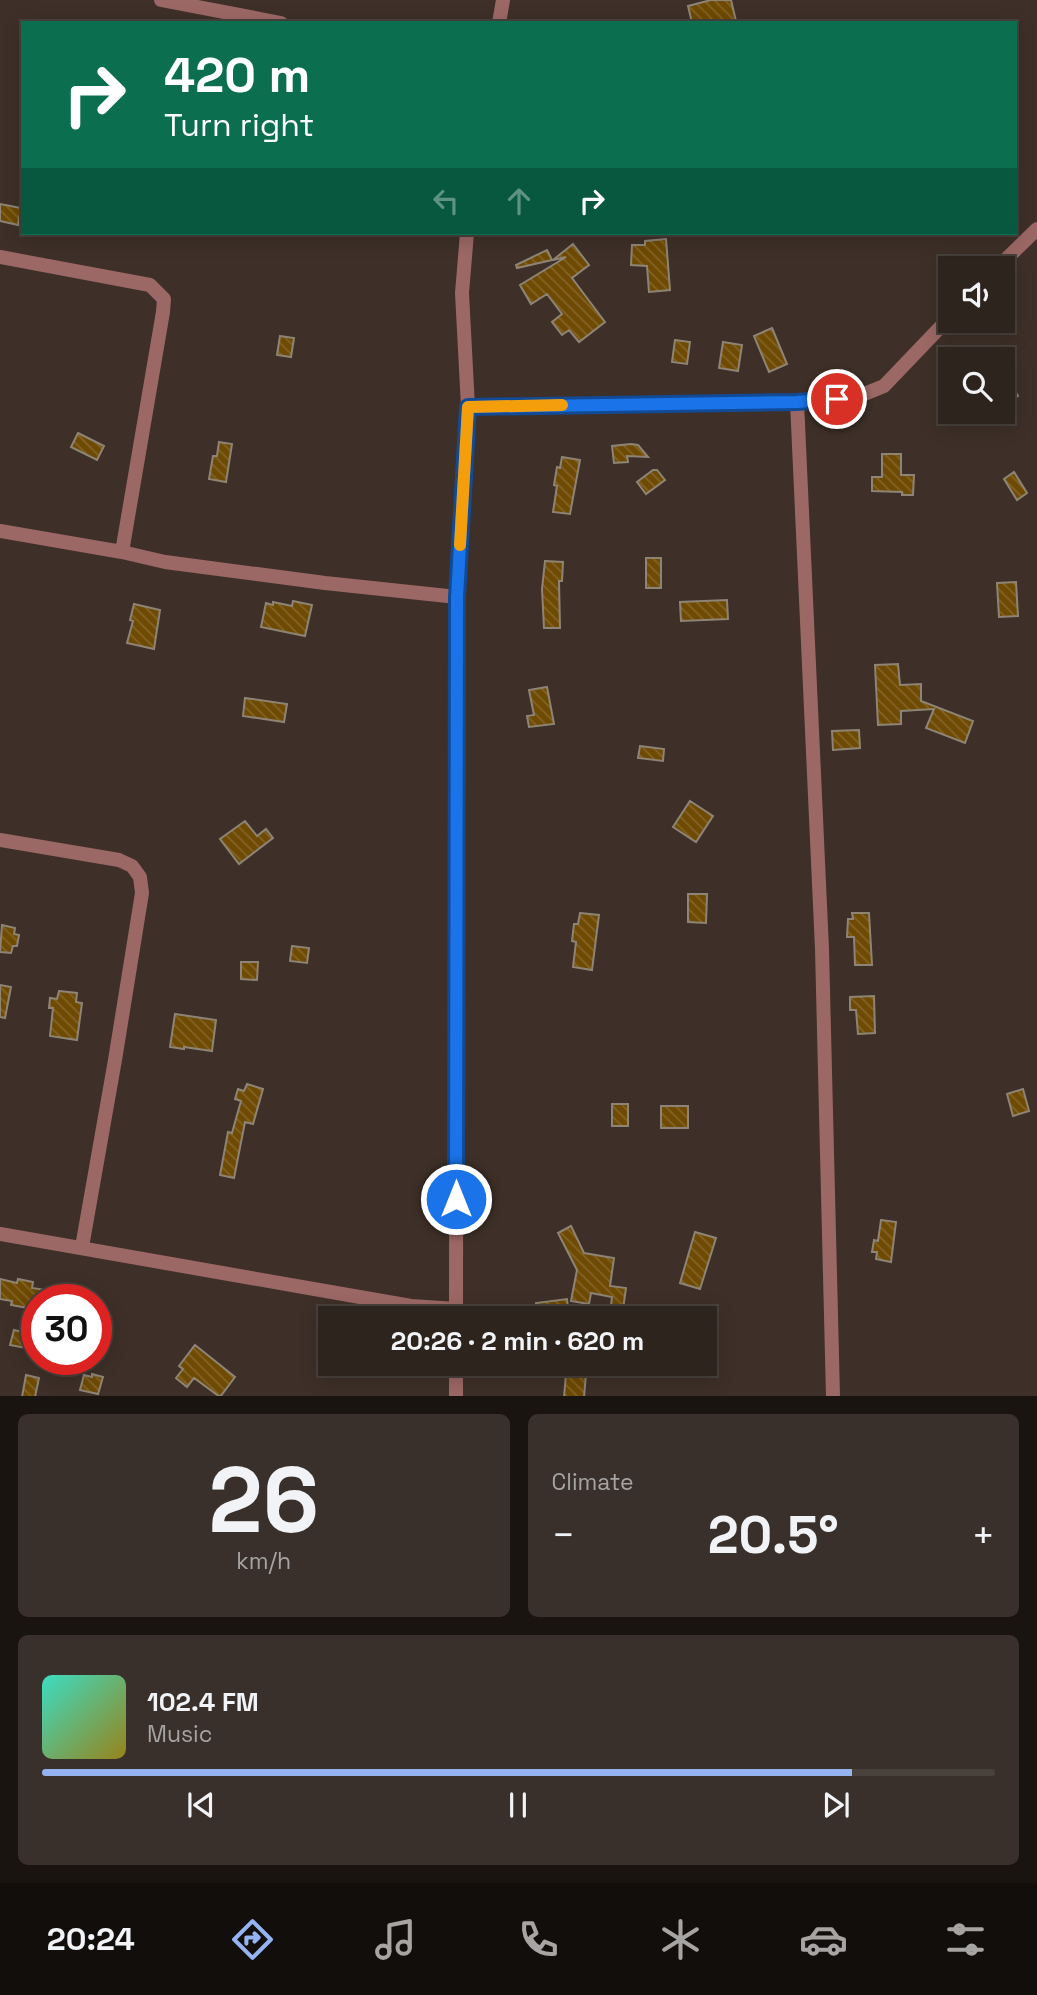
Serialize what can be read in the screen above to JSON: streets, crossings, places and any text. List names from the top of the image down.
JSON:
{
  "page": {
    "turn": ["420 m", "Turn right"],
    "limit": "30",
    "trip": "20:26 · 2 min · 620 m",
    "tile": [
      ["26", "km/h"],
      "Climate"
    ],
    "heat": ["−", "20.5°", "+"],
    "song": ["102.4 FM", "Music"],
    "tabs": "20:24"
  }
}
